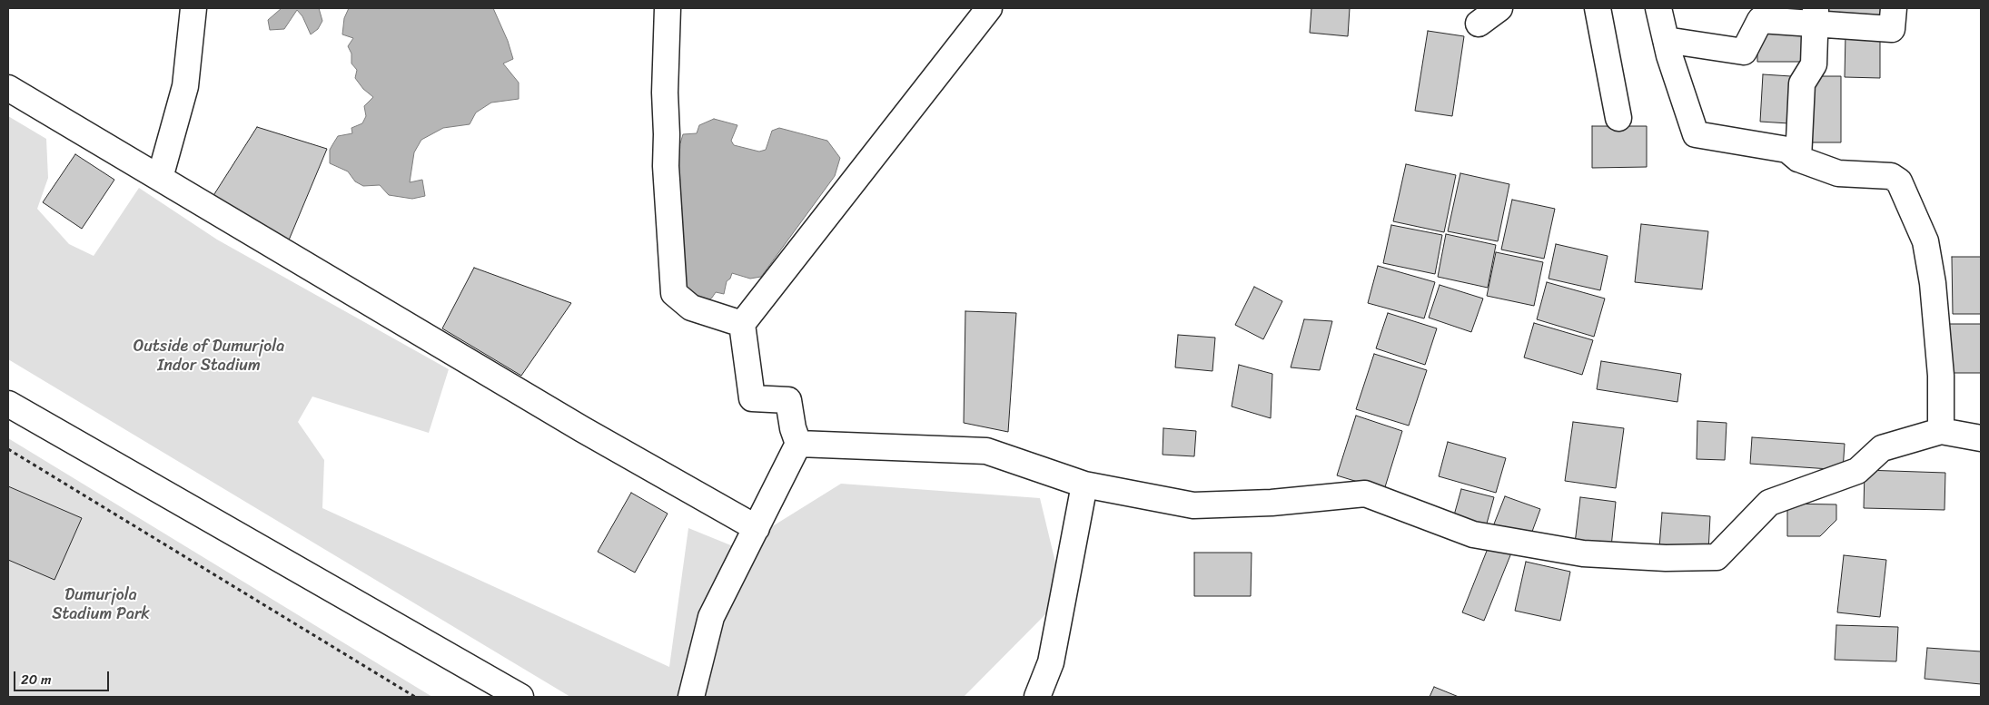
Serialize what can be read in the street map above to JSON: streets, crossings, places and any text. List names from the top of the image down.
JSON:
{
  "parks": ["Outside of Dumurjola Indor Stadium", "Dumurjola Stadium Park"],
  "scale_bar": "20 m"
}
